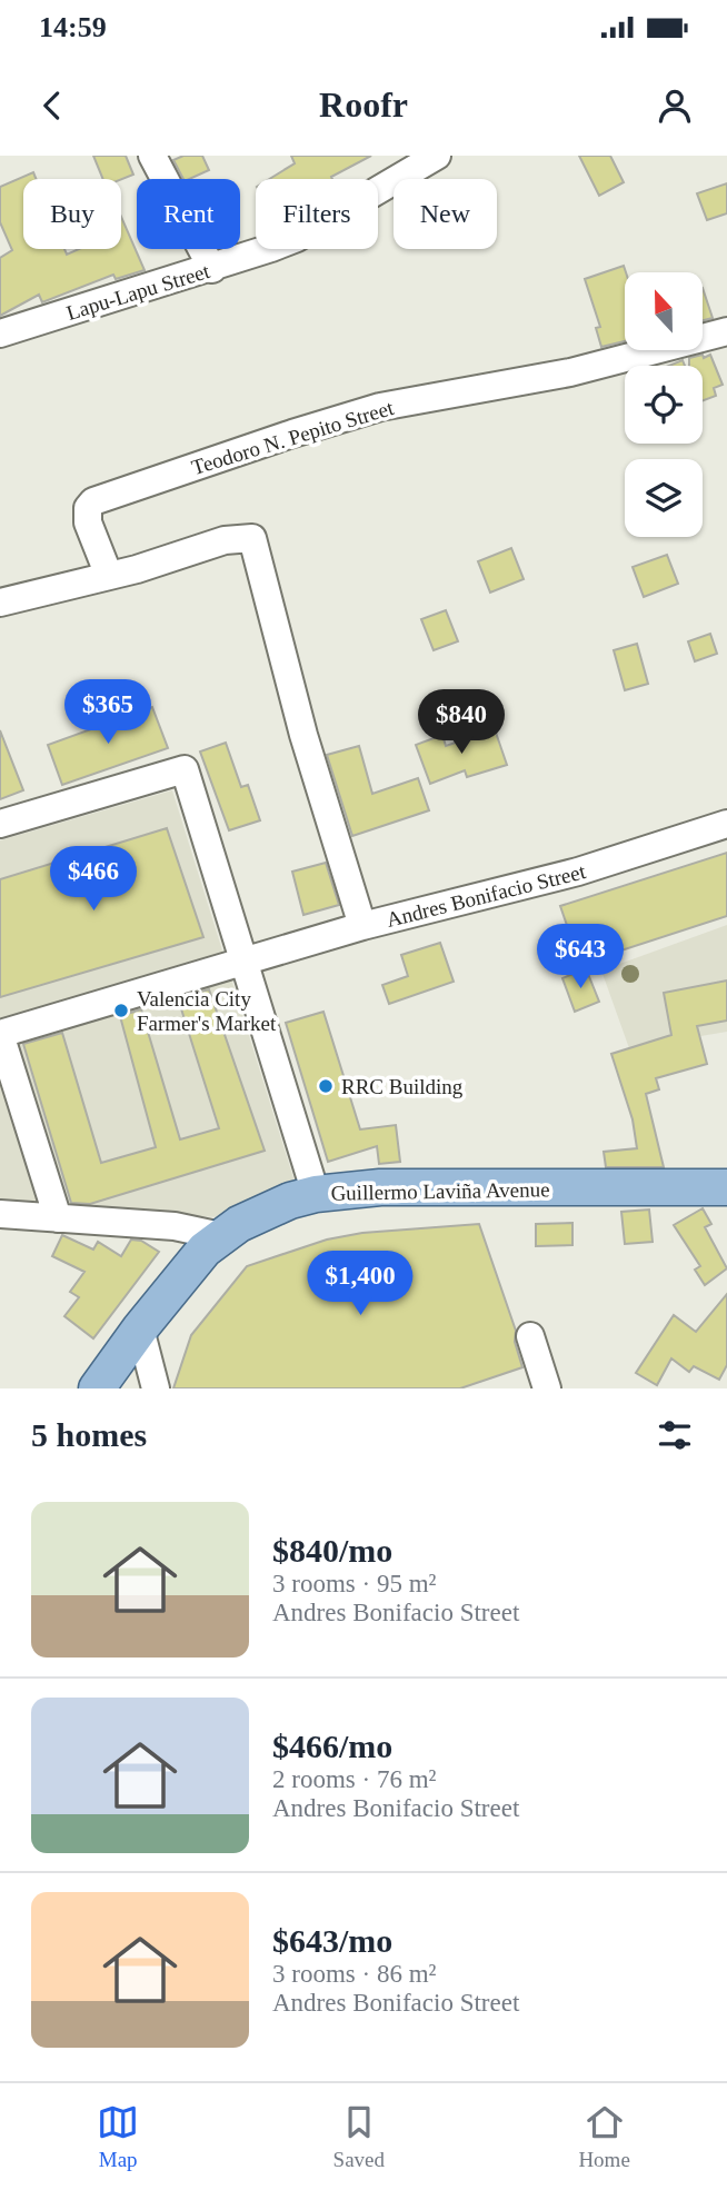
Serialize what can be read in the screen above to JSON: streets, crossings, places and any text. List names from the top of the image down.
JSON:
{
  "streets": {
    "main road": ["Guillermo Laviña Avenue"],
    "street": ["Lapu-Lapu Street", "Teodoro N. Pepito Street", "Andres Bonifacio Street"]
  },
  "places": ["Valencia City Farmer's Market", "RRC Building"],
  "north": "top",
  "page": {
    "status": "14:59",
    "header": "Roofr",
    "chip": [
      "Buy",
      "Rent",
      "Filters",
      "New"
    ],
    "price": [
      "$365",
      "$840",
      "$466",
      "$643",
      "$1,400"
    ],
    "heading": "5 homes",
    "list": [
      {
        "name": "$840/mo",
        "note": "3 rooms · 95 m² · Andres Bonifacio Street"
      },
      {
        "name": "$466/mo",
        "note": "2 rooms · 76 m² · Andres Bonifacio Street"
      },
      {
        "name": "$643/mo",
        "note": "3 rooms · 86 m² · Andres Bonifacio Street"
      }
    ],
    "tabs": ["Map", "Saved", "Home"]
  }
}
